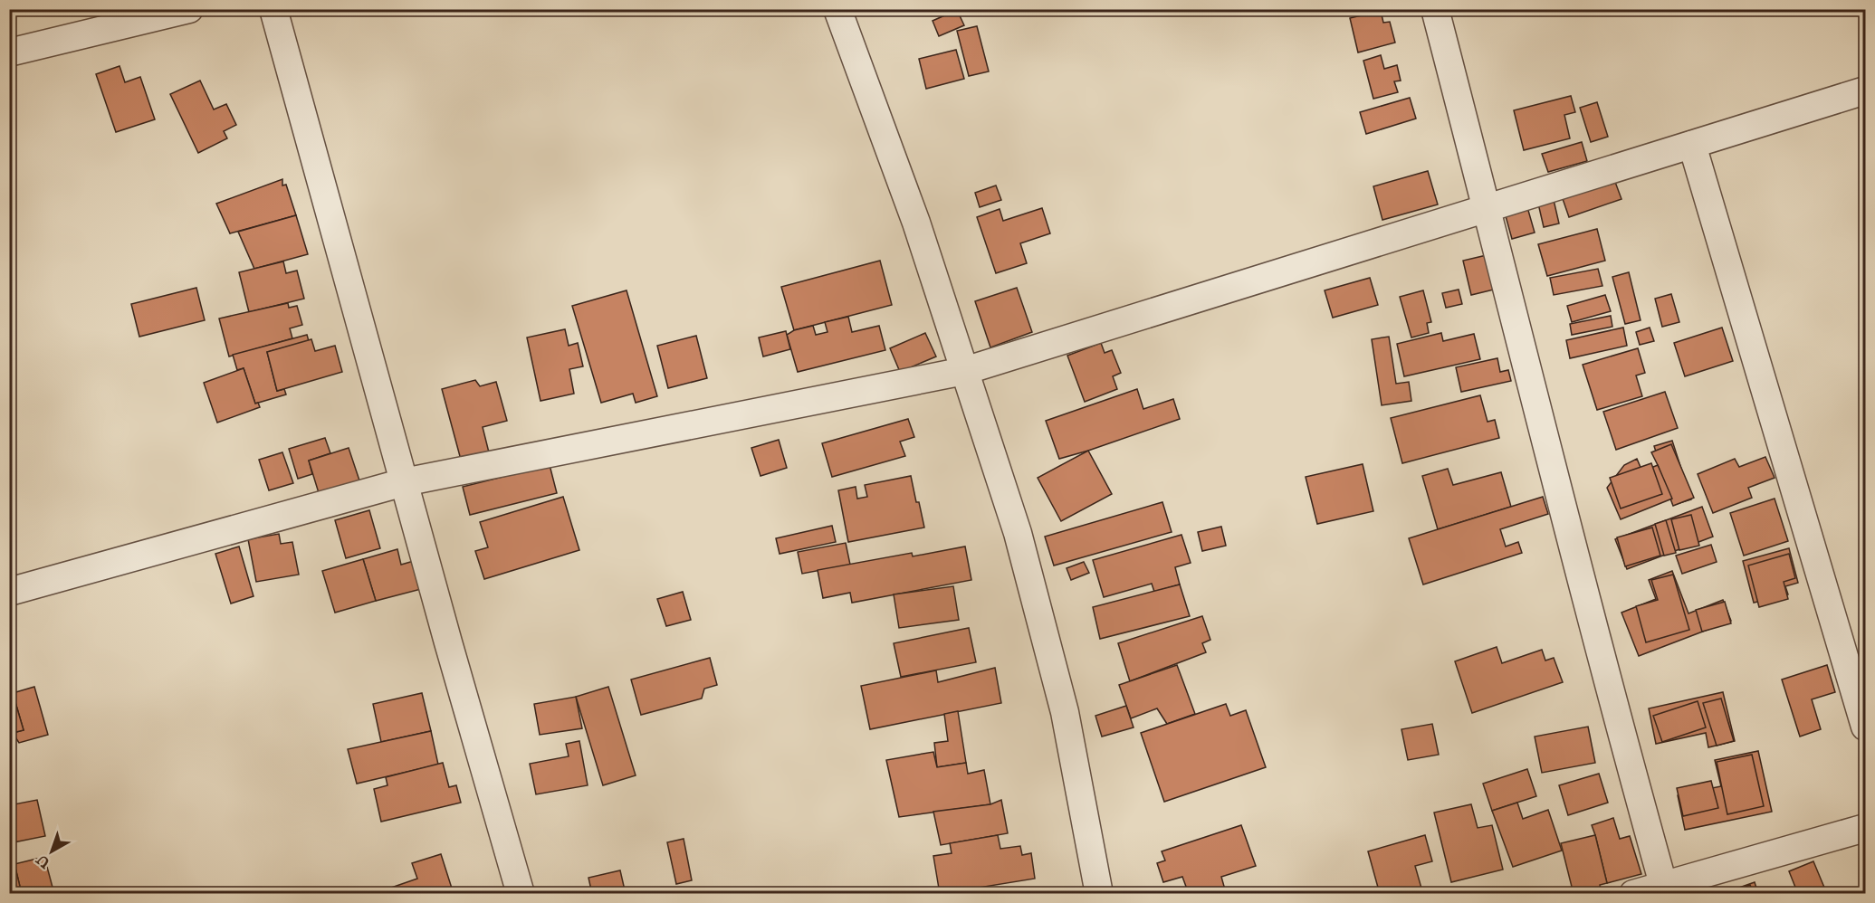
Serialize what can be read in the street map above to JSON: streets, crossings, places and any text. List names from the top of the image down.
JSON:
{
  "north": "bottom left"
}
